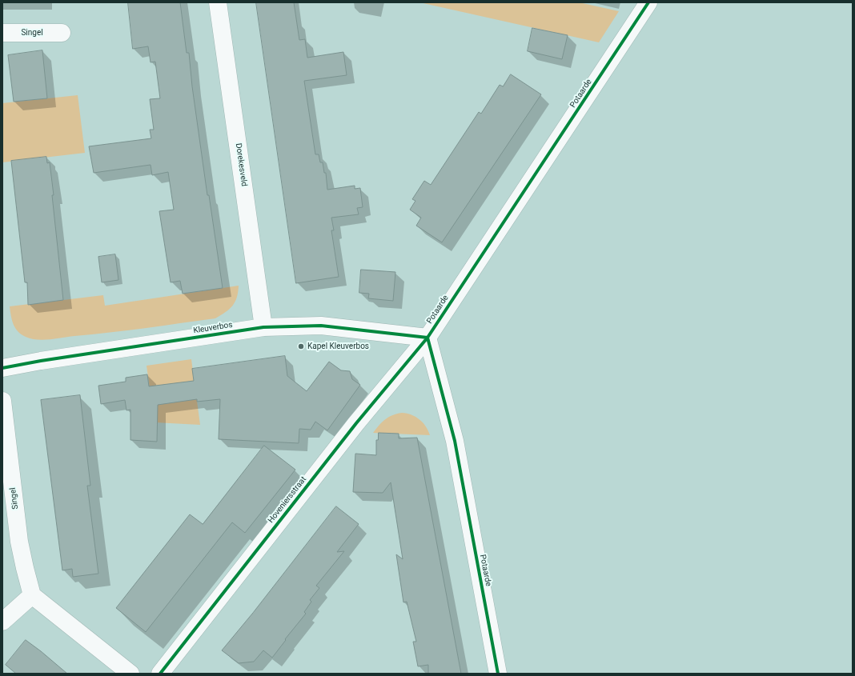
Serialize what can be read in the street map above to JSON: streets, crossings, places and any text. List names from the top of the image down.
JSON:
{
  "streets": {
    "street": [
      "Singel",
      "Potaarde",
      "Dorekesveld",
      "Kleuverbos",
      "Hoveniersstraat"
    ]
  },
  "crossings": [
    ["Potaarde", "Kleuverbos"],
    ["Potaarde", "Hoveniersstraat"],
    ["Dorekesveld", "Kleuverbos"],
    ["Kleuverbos", "Hoveniersstraat"]
  ],
  "places": ["Kapel Kleuverbos"]
}
